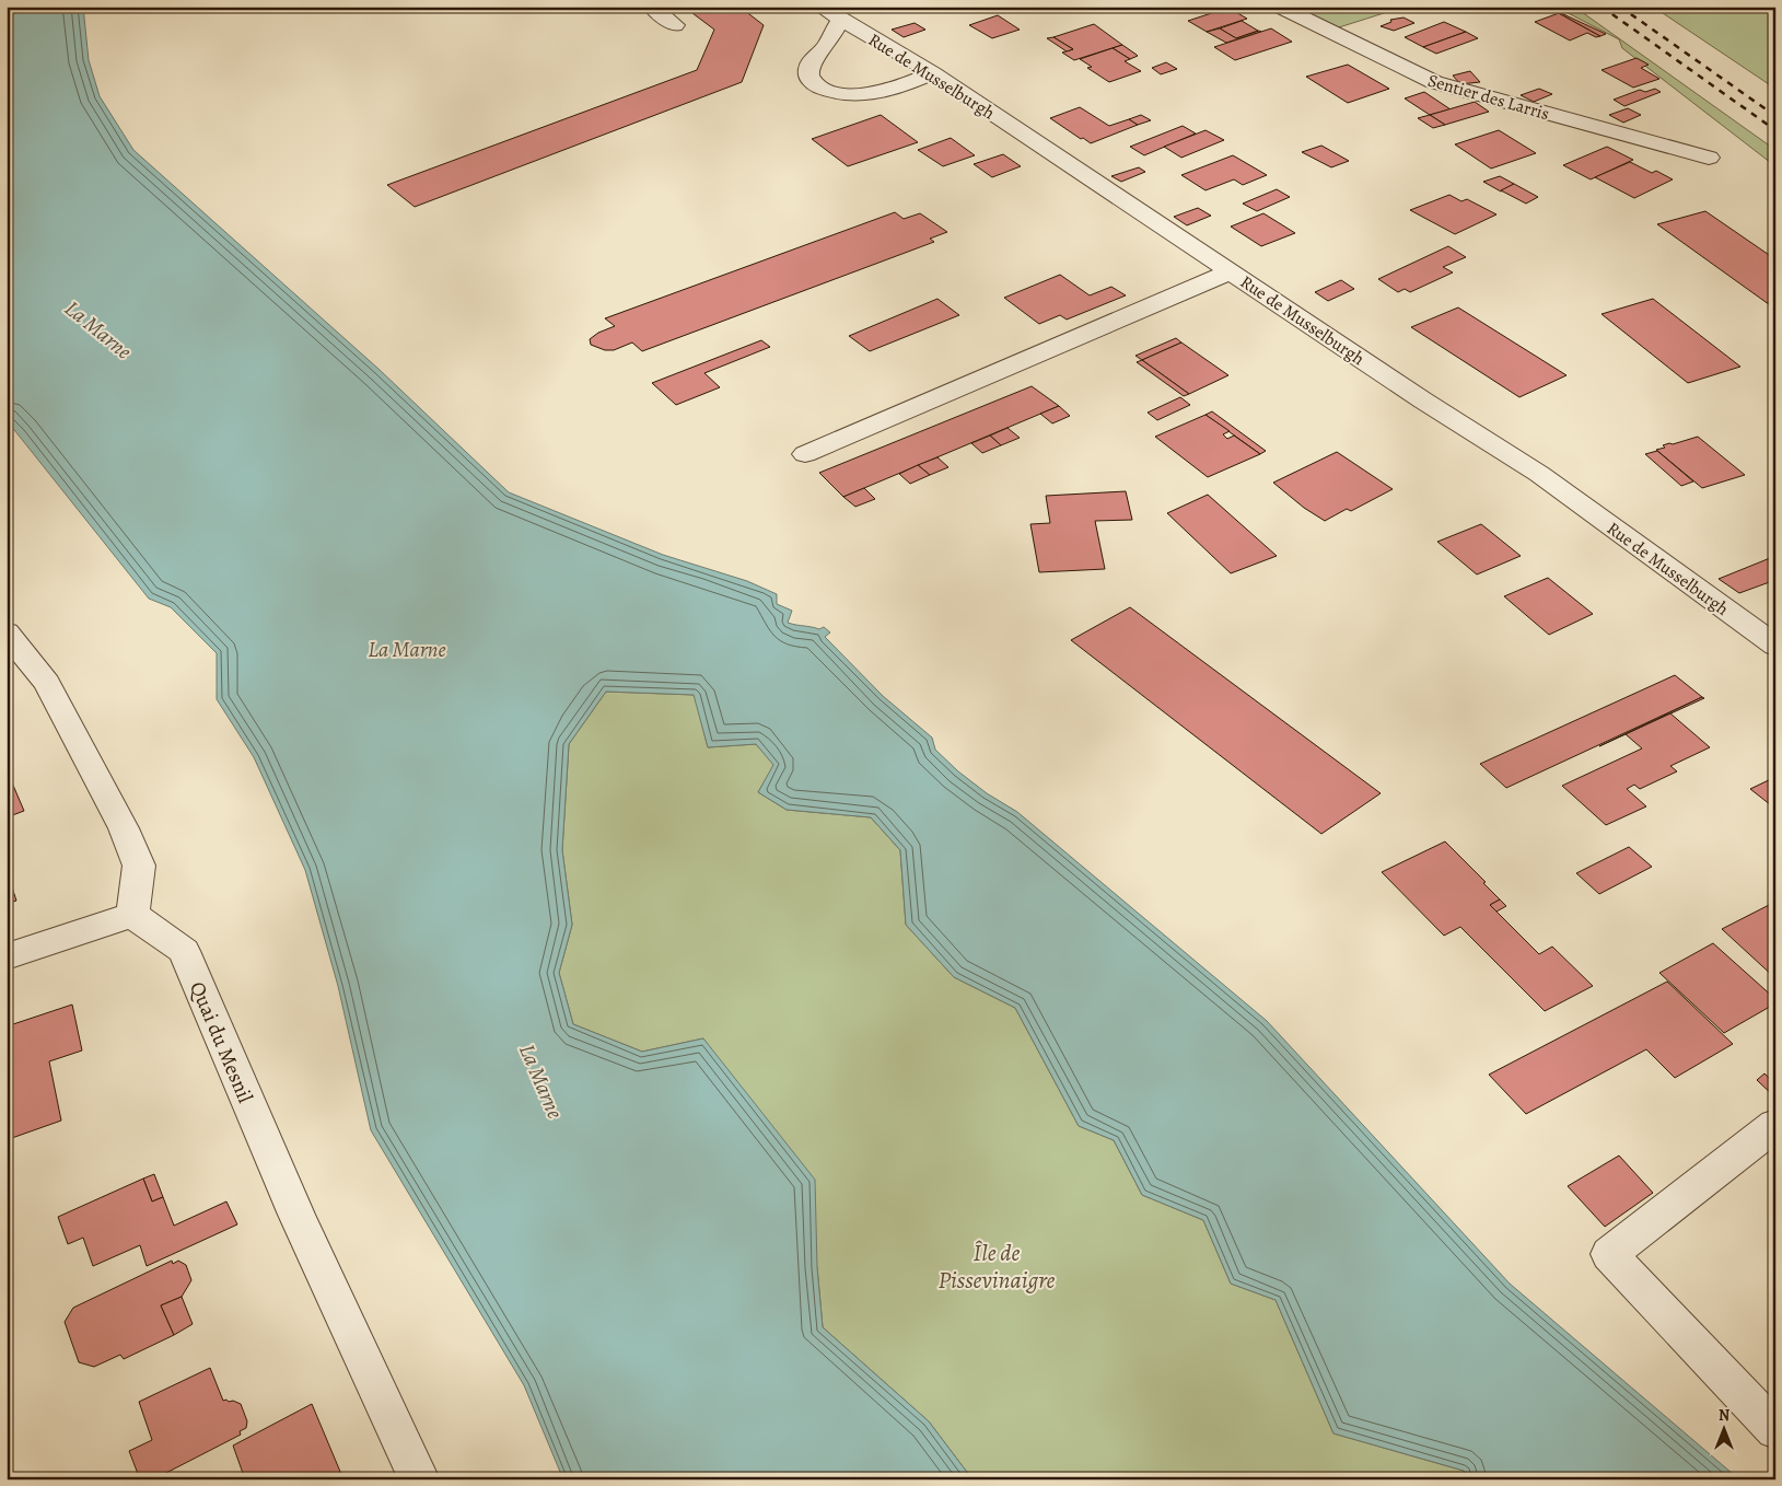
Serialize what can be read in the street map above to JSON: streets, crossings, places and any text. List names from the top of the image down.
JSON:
{
  "streets": {
    "street": ["Rue de Musselburgh", "Sentier des Larris", "Quai du Mesnil"]
  },
  "water": ["La Marne"],
  "parks": ["Île de Pissevinaigre"],
  "north": "top"
}
